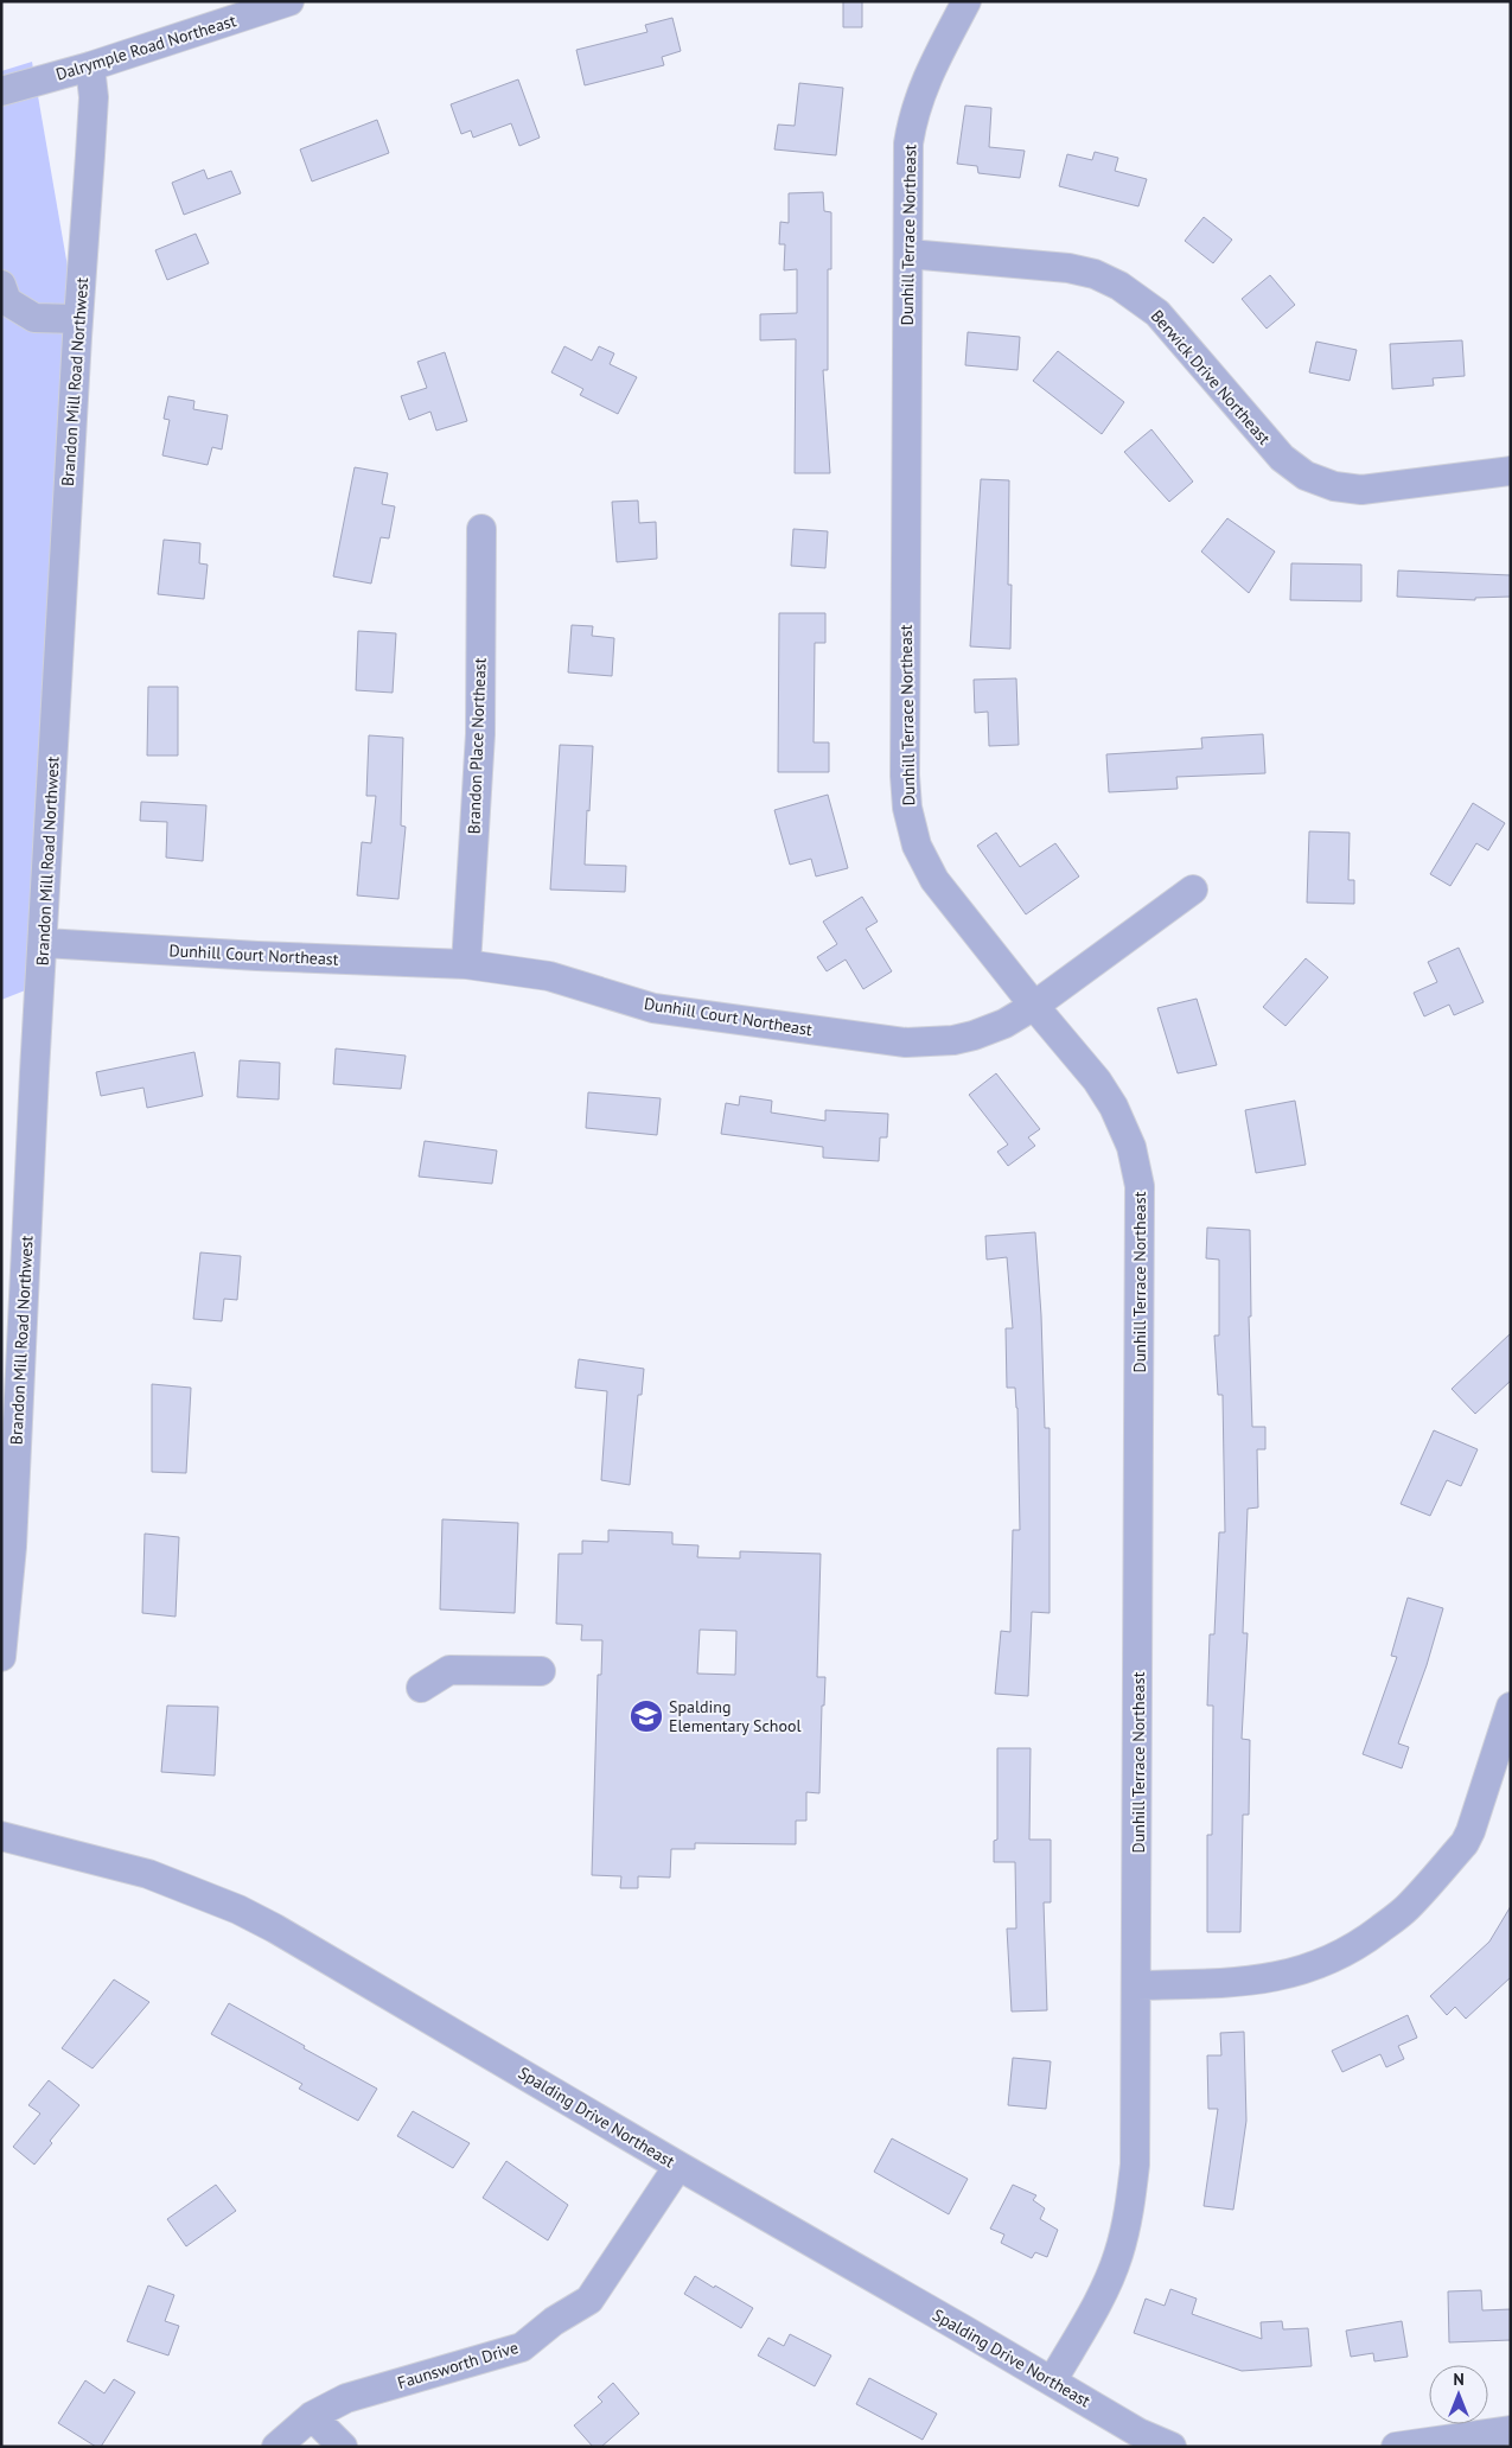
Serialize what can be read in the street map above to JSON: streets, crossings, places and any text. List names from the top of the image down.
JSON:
{
  "streets": {
    "street": [
      "Dalrymple Road Northeast",
      "Dunhill Terrace Northeast",
      "Berwick Drive Northeast",
      "Brandon Mill Road Northwest",
      "Brandon Place Northeast",
      "Dunhill Court Northeast",
      "Spalding Drive Northeast",
      "Faunsworth Drive"
    ]
  },
  "crossings": [
    ["Dalrymple Road Northeast", "Brandon Mill Road Northwest"],
    ["Dunhill Terrace Northeast", "Berwick Drive Northeast"],
    ["Dunhill Terrace Northeast", "Dunhill Court Northeast"],
    ["Dunhill Terrace Northeast", "Spalding Drive Northeast"],
    ["Brandon Mill Road Northwest", "Dunhill Court Northeast"],
    ["Brandon Place Northeast", "Dunhill Court Northeast"],
    ["Spalding Drive Northeast", "Faunsworth Drive"]
  ],
  "places": {
    "school or university": ["Spalding Elementary School"]
  },
  "north": "top"
}
